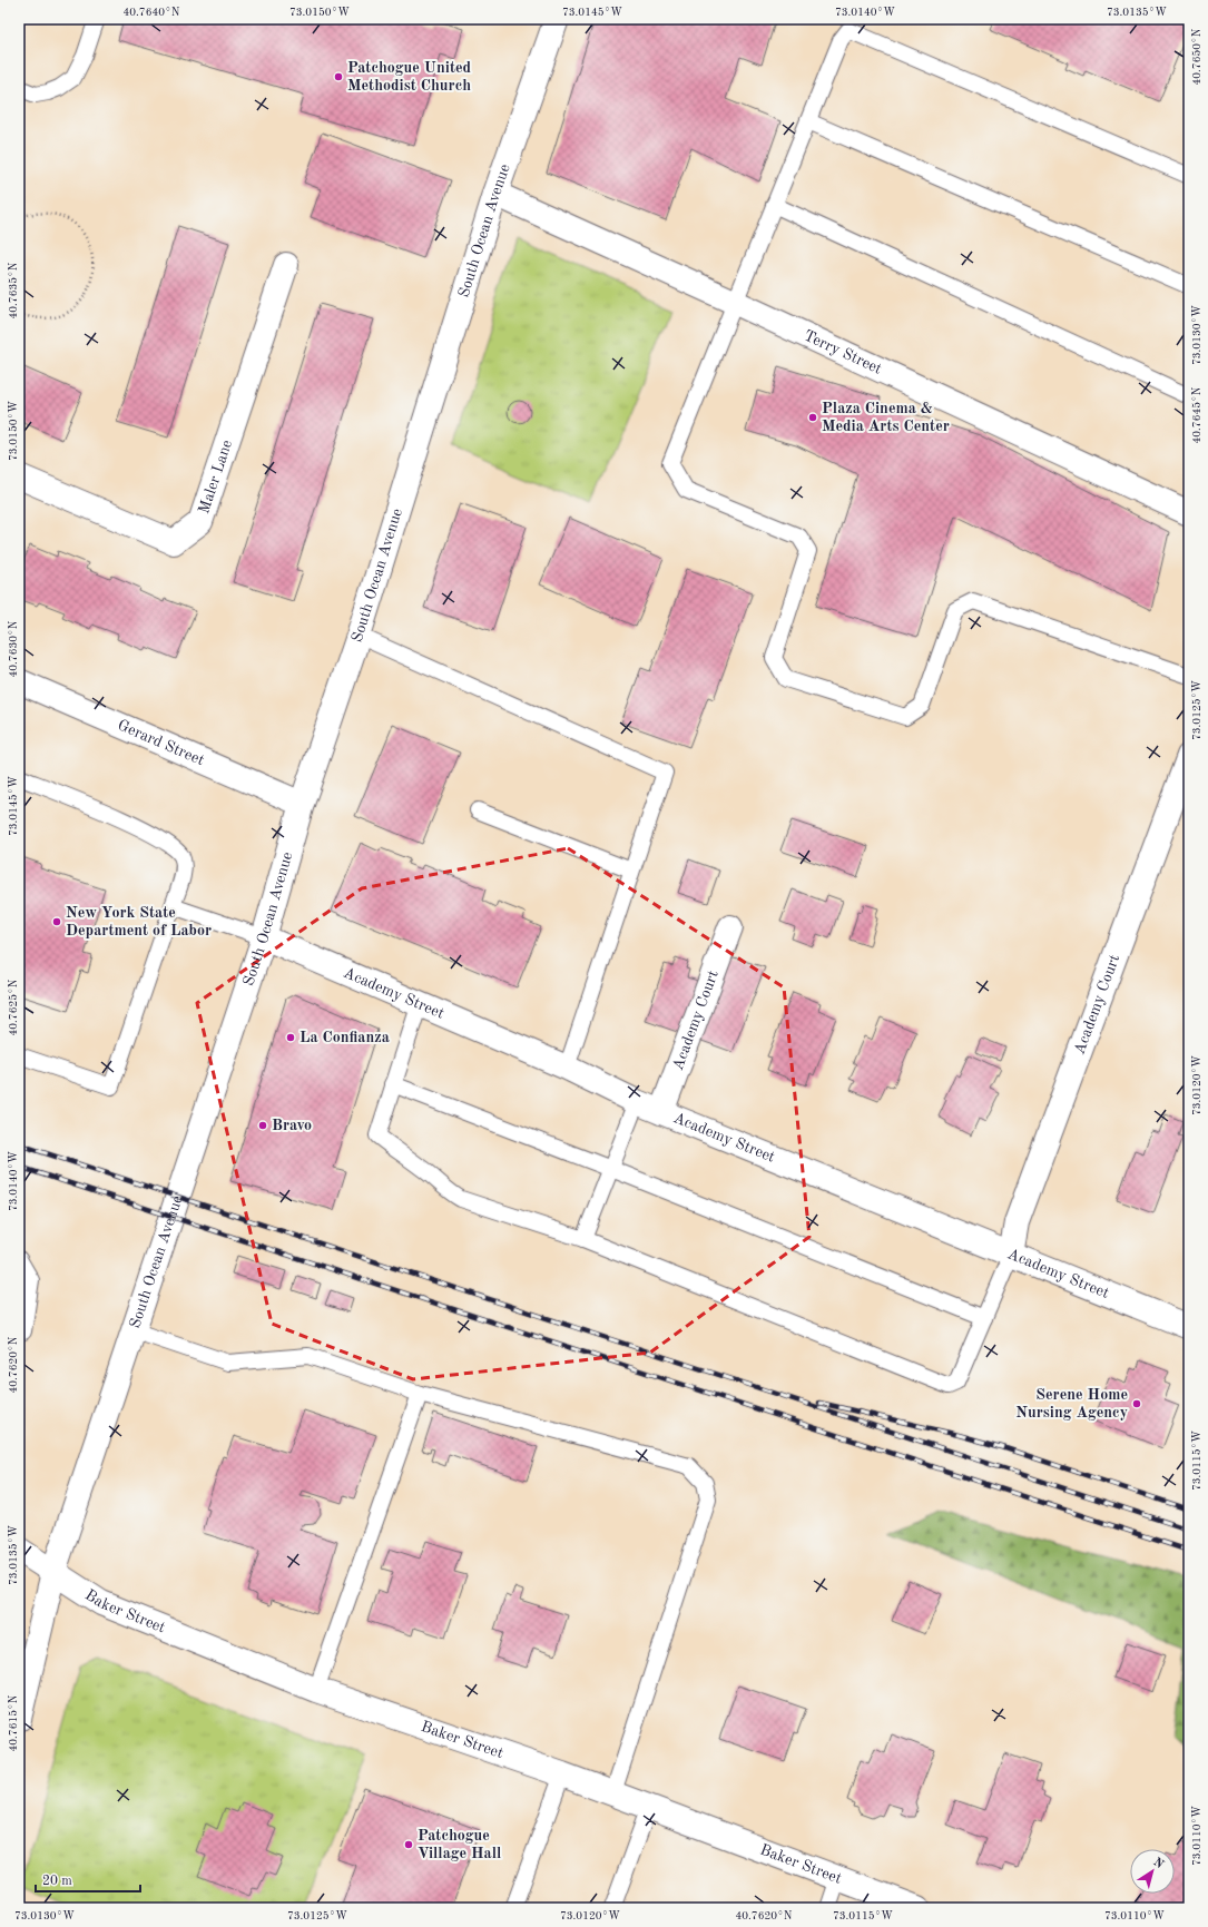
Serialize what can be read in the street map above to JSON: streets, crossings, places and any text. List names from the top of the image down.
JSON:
{
  "streets": {
    "street": [
      "South Ocean Avenue",
      "Terry Street",
      "Maler Lane",
      "Gerard Street",
      "Academy Street",
      "Academy Court",
      "Baker Street"
    ]
  },
  "crossings": [
    ["South Ocean Avenue", "Terry Street"],
    ["South Ocean Avenue", "Gerard Street"],
    ["South Ocean Avenue", "Academy Street"],
    ["South Ocean Avenue", "Baker Street"],
    ["Academy Street", "Academy Court"]
  ],
  "places": [
    "Patchogue United Methodist Church",
    "Plaza Cinema & Media Arts Center",
    "New York State Department of Labor",
    "La Confianza",
    "Bravo",
    "Serene Home Nursing Agency",
    "Patchogue Village Hall"
  ],
  "scale_bar": "20 m",
  "north": "top right",
  "coordinates": [
    "40.7640°N",
    "73.0150°W",
    "73.0145°W",
    "73.0140°W",
    "73.0135°W",
    "40.7650°N",
    "40.7635°N",
    "73.0130°W",
    "40.7645°N",
    "40.7630°N",
    "73.0125°W",
    "40.7625°N",
    "73.0120°W",
    "40.7620°N",
    "73.0115°W",
    "40.7615°N",
    "73.0110°W"
  ]
}
